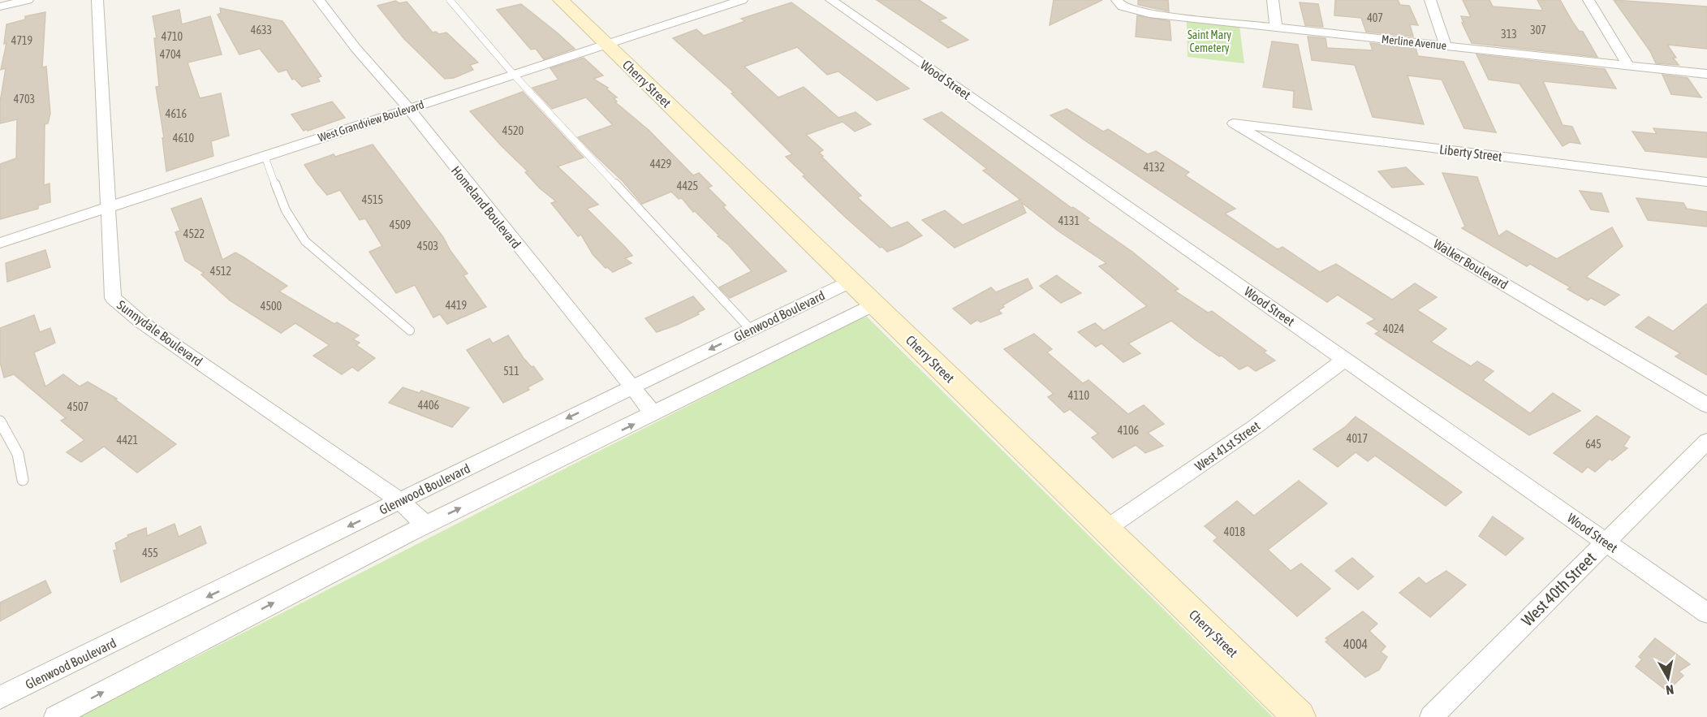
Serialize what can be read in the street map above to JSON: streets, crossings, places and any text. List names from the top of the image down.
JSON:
{
  "streets": {
    "street": [
      "Merline Avenue",
      "Wood Street",
      "Cherry Street",
      "West Grandview Boulevard",
      "Liberty Street",
      "Homeland Boulevard",
      "Walker Boulevard",
      "Glenwood Boulevard",
      "Sunnydale Boulevard",
      "West 41st Street",
      "West 40th Street"
    ]
  },
  "crossings": [
    ["Wood Street", "West 41st Street"],
    ["Wood Street", "West 40th Street"],
    ["Cherry Street", "West Grandview Boulevard"],
    ["Cherry Street", "Glenwood Boulevard"],
    ["Cherry Street", "West 41st Street"],
    ["West Grandview Boulevard", "Homeland Boulevard"],
    ["West Grandview Boulevard", "Sunnydale Boulevard"],
    ["Liberty Street", "Walker Boulevard"],
    ["Homeland Boulevard", "Glenwood Boulevard"],
    ["Glenwood Boulevard", "Sunnydale Boulevard"]
  ],
  "parks": ["Saint Mary Cemetery"],
  "house_numbers": [
    "407",
    "4633",
    "307",
    "313",
    "4710",
    "4719",
    "4704",
    "4703",
    "4616",
    "4520",
    "4610",
    "4429",
    "4132",
    "4425",
    "4515",
    "4131",
    "4509",
    "4522",
    "4503",
    "4512",
    "4419",
    "4500",
    "4024",
    "511",
    "4110",
    "4406",
    "4507",
    "4106",
    "4017",
    "4421",
    "645",
    "4018",
    "455",
    "4004"
  ],
  "north": "bottom"
}
